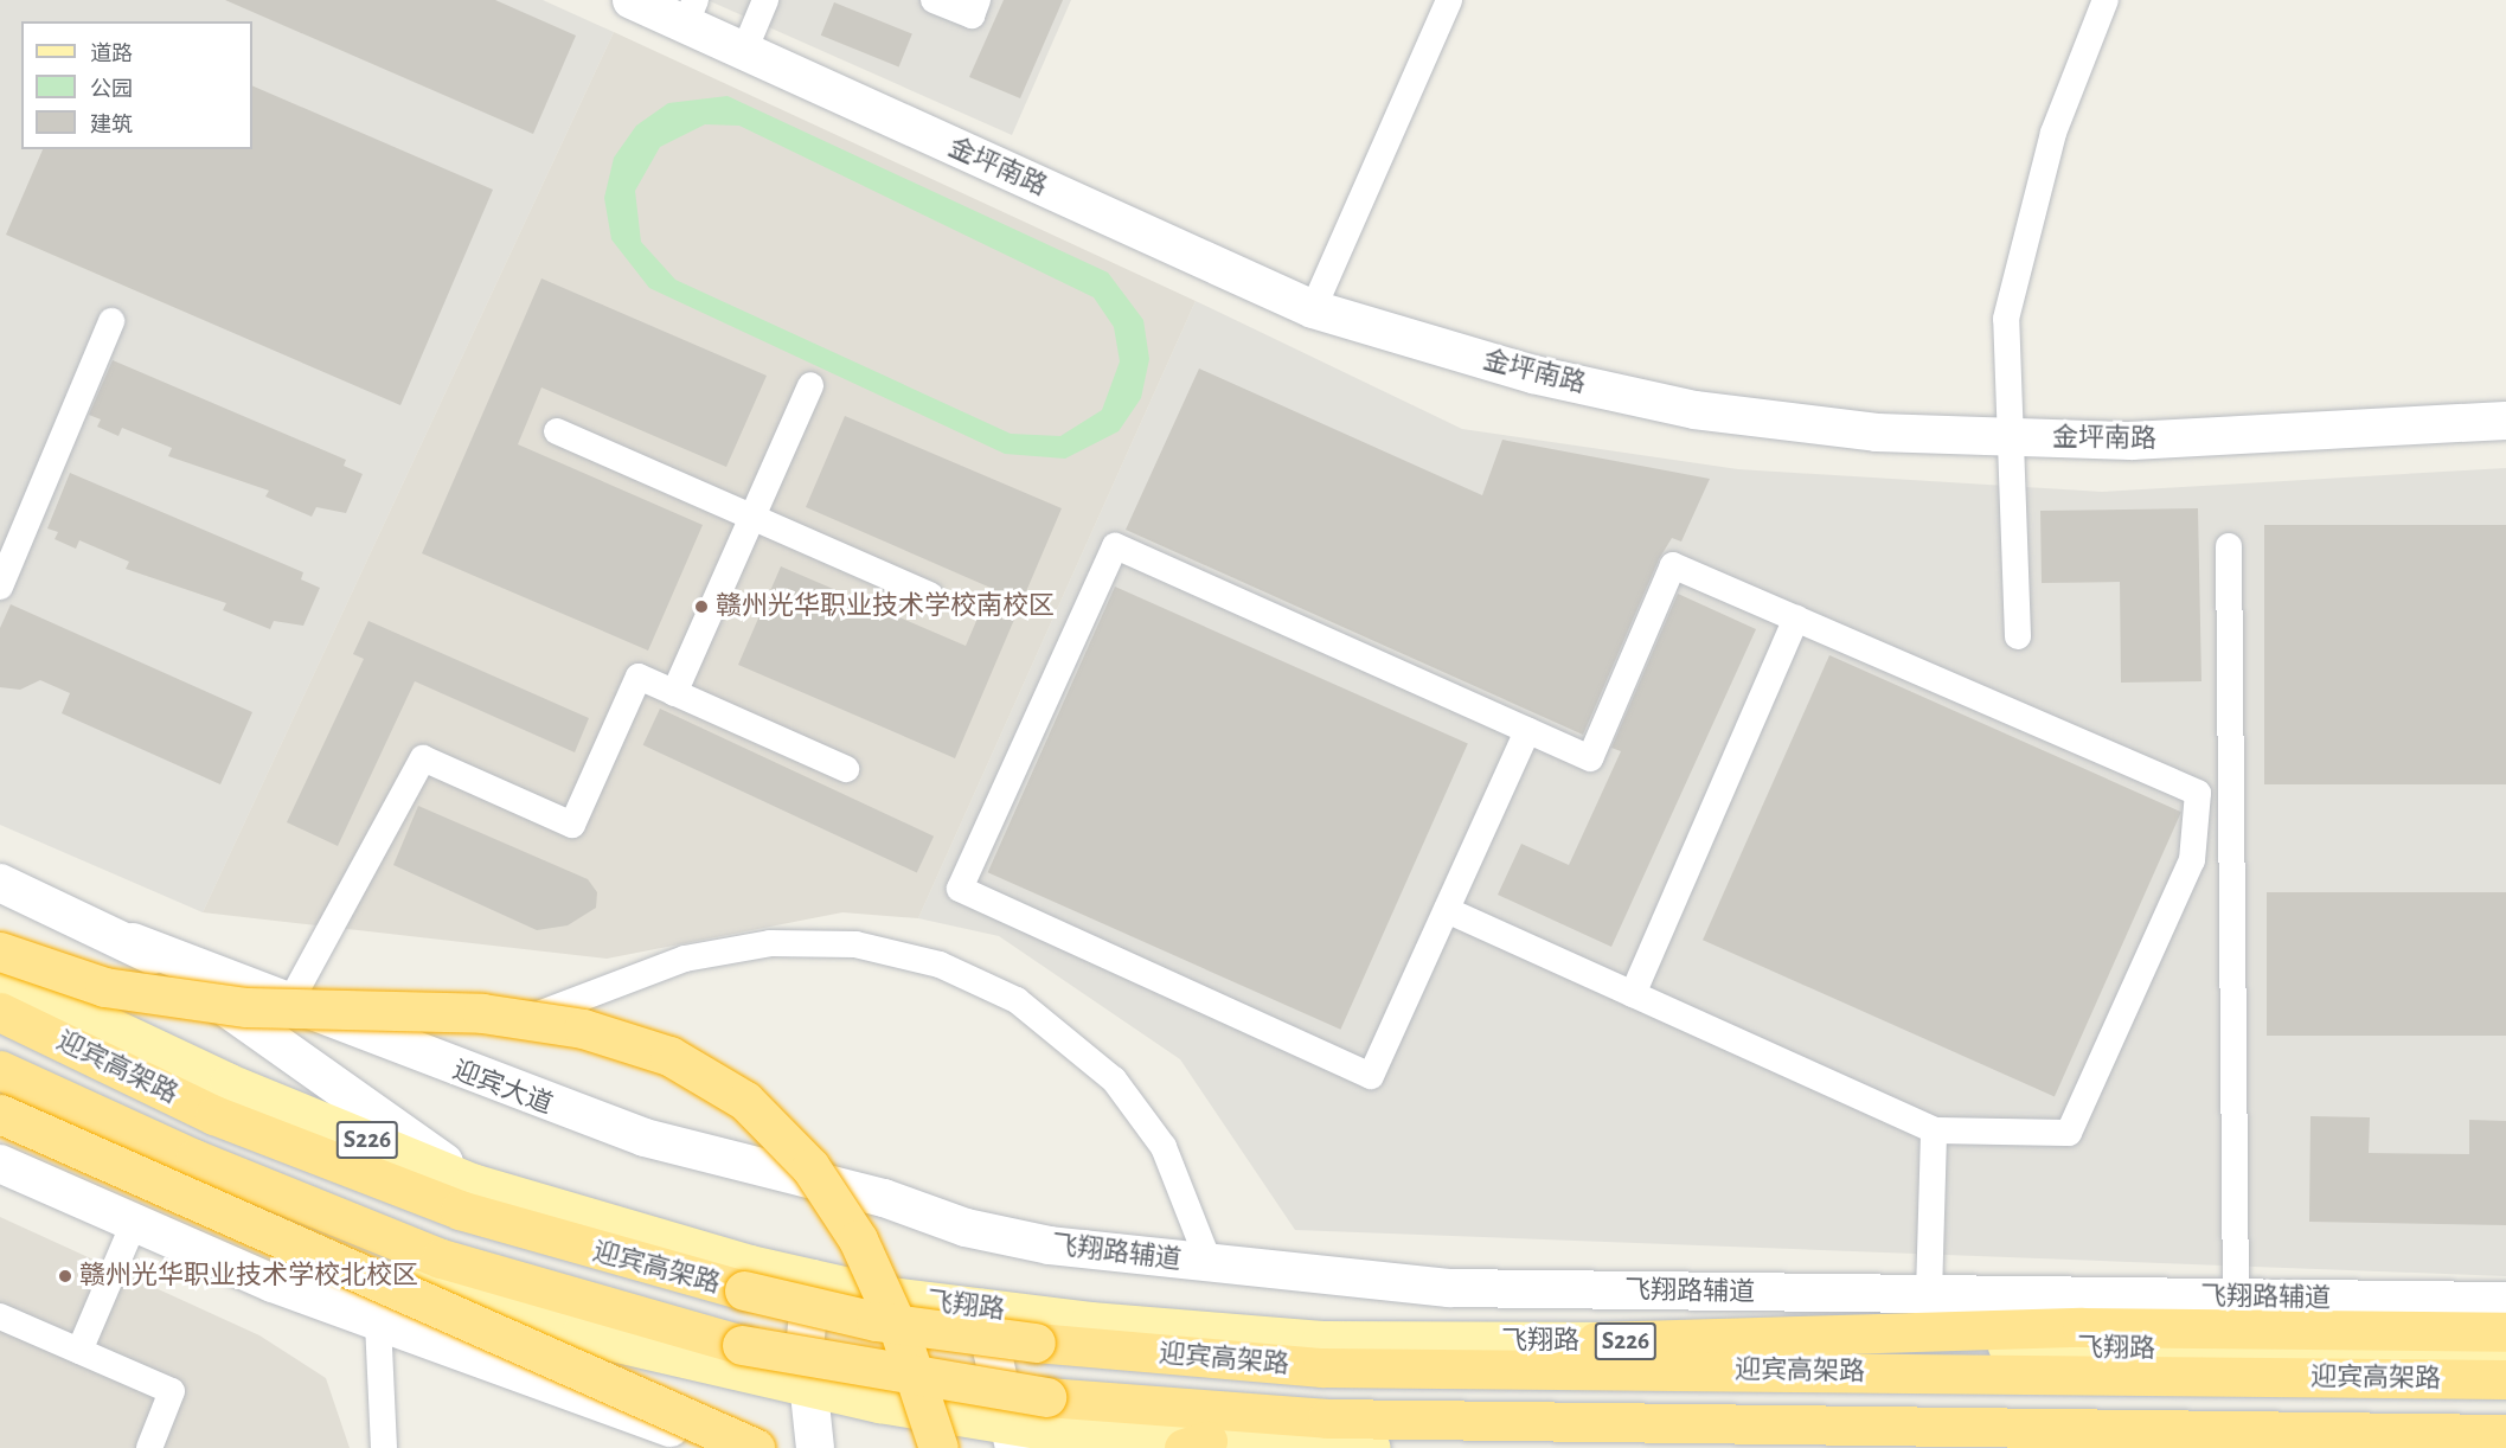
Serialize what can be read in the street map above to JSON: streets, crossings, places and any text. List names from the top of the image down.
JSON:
{
  "streets": {
    "highway": ["迎宾高架路"],
    "main road": ["迎宾大道", "S226", "飞翔路"],
    "street": ["金坪南路", "飞翔路辅道"]
  },
  "crossings": [
    ["迎宾大道", "飞翔路辅道"],
    ["迎宾大道", "飞翔路"]
  ],
  "places": ["赣州光华职业技术学校南校区", "赣州光华职业技术学校北校区"],
  "legend": ["道路", "公园", "建筑"]
}
